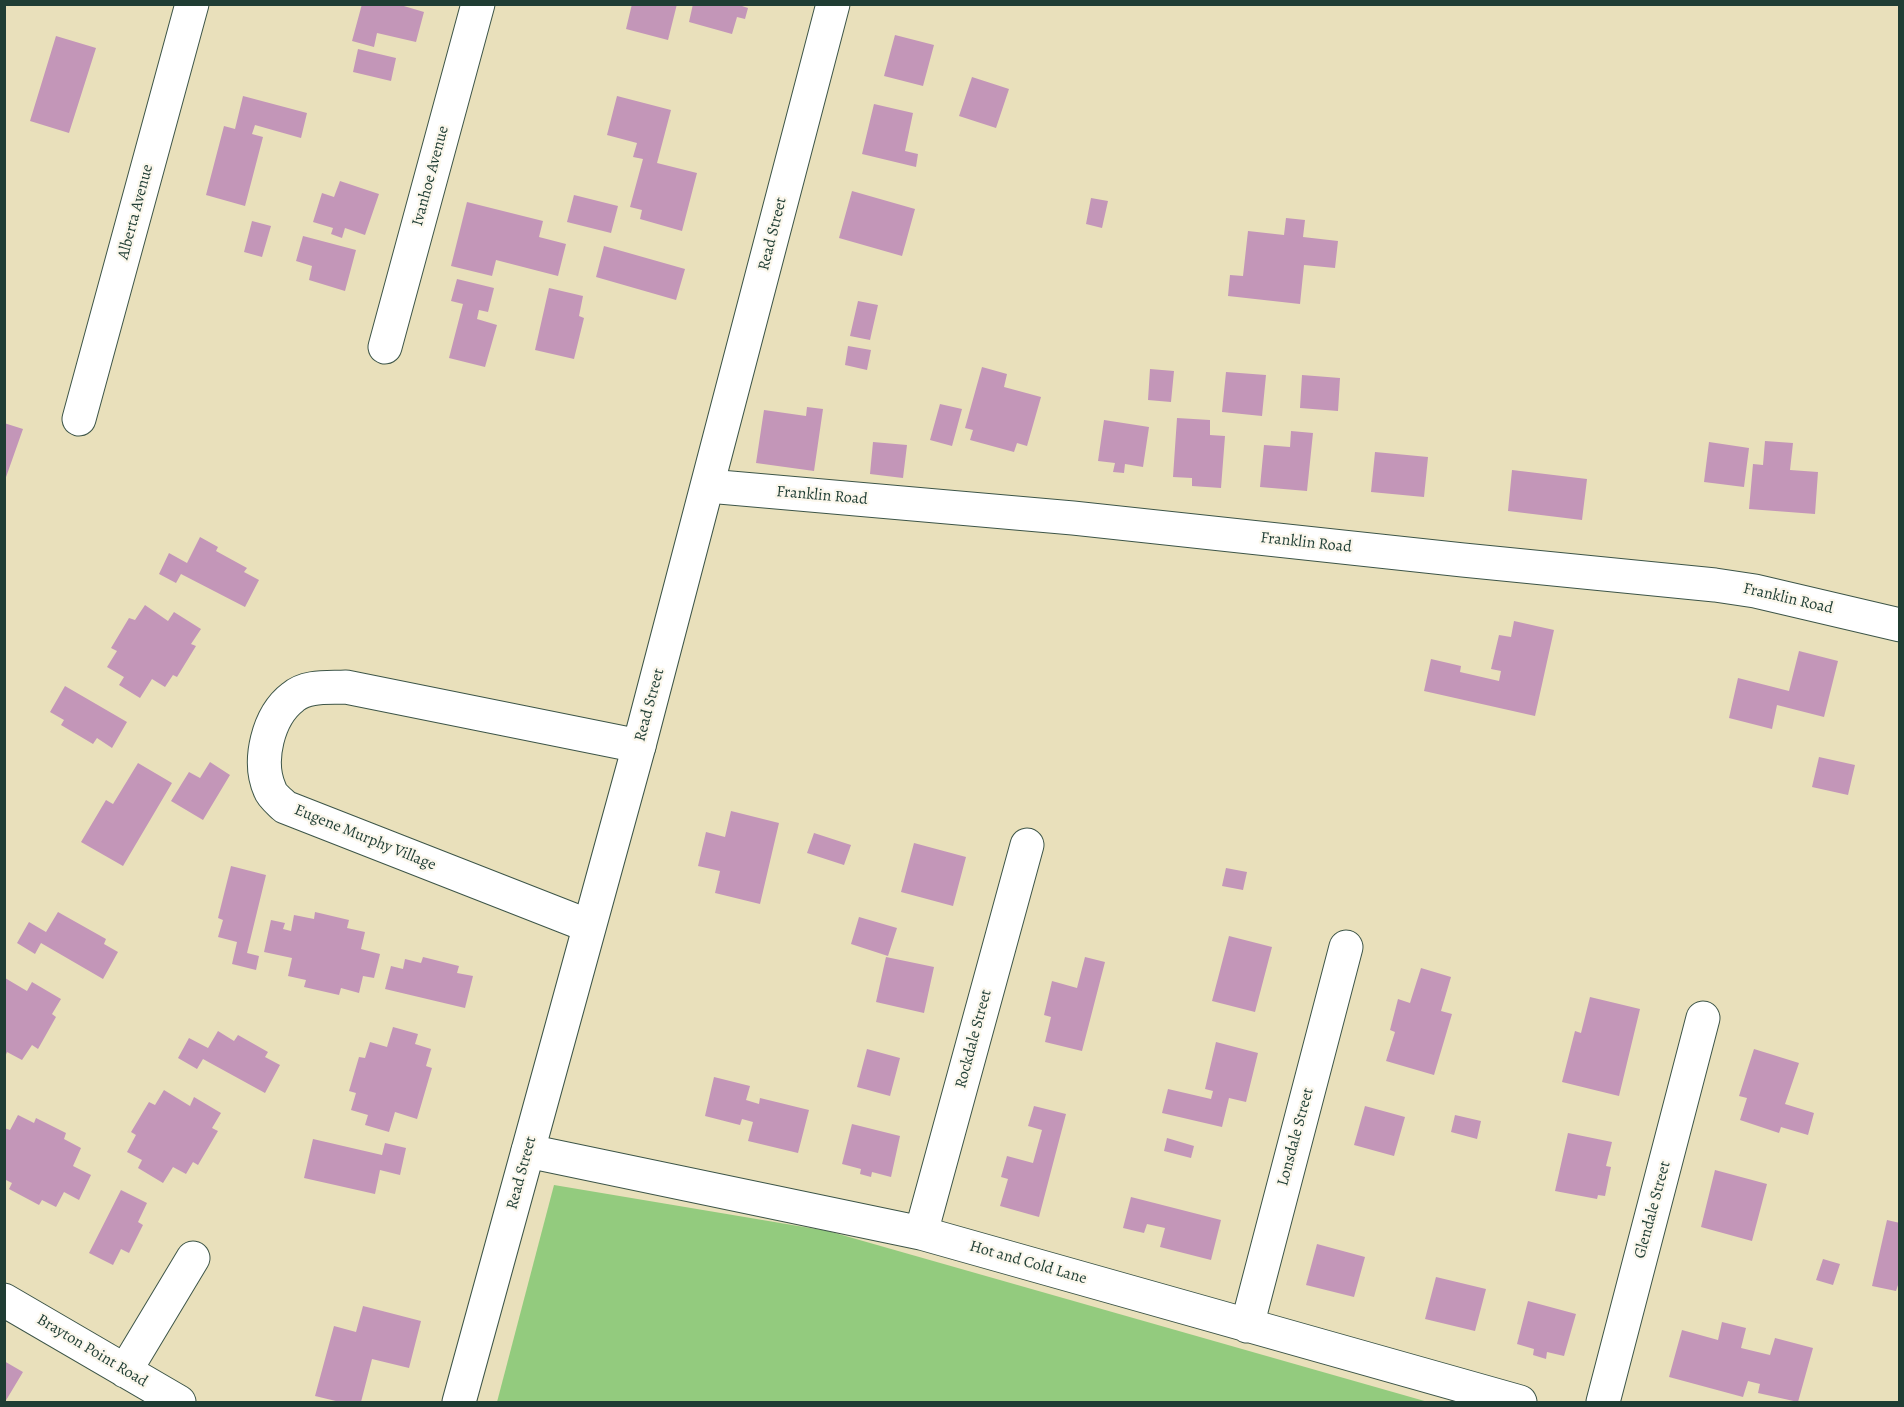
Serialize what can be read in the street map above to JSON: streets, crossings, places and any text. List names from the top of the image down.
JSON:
{
  "streets": {
    "street": [
      "Ivanhoe Avenue",
      "Alberta Avenue",
      "Read Street",
      "Franklin Road",
      "Eugene Murphy Village",
      "Rockdale Street",
      "Lonsdale Street",
      "Glendale Street",
      "Hot and Cold Lane",
      "Brayton Point Road"
    ]
  },
  "crossings": [
    ["Read Street", "Franklin Road"],
    ["Read Street", "Eugene Murphy Village"],
    ["Read Street", "Hot and Cold Lane"],
    ["Rockdale Street", "Hot and Cold Lane"],
    ["Lonsdale Street", "Hot and Cold Lane"]
  ]
}
